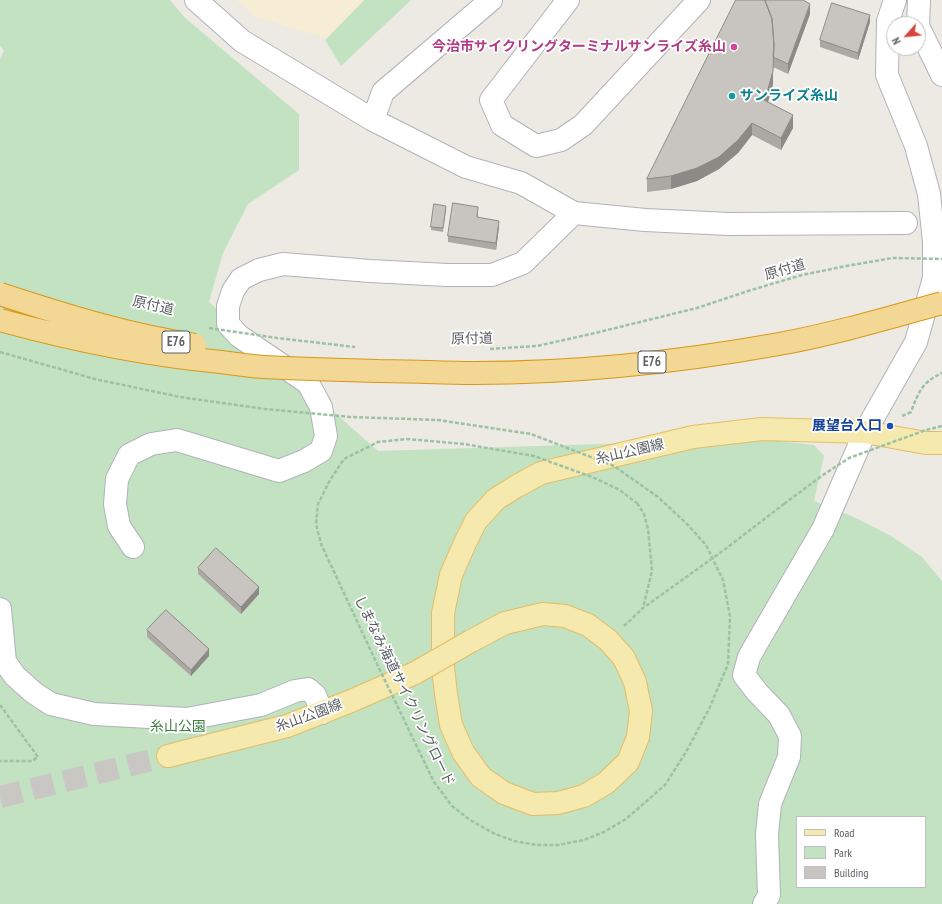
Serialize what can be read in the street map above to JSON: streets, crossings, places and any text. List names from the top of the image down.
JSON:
{
  "streets": {
    "highway": ["E76"],
    "main road": ["糸山公園線"],
    "path": ["原付道", "しまなみ海道サイクリングロード"]
  },
  "parks": ["糸山公園"],
  "places": ["今治市サイクリングターミナルサンライズ糸山", "サンライズ糸山", "展望台入口"],
  "legend": ["Road", "Park", "Building"],
  "north": "bottom left"
}
